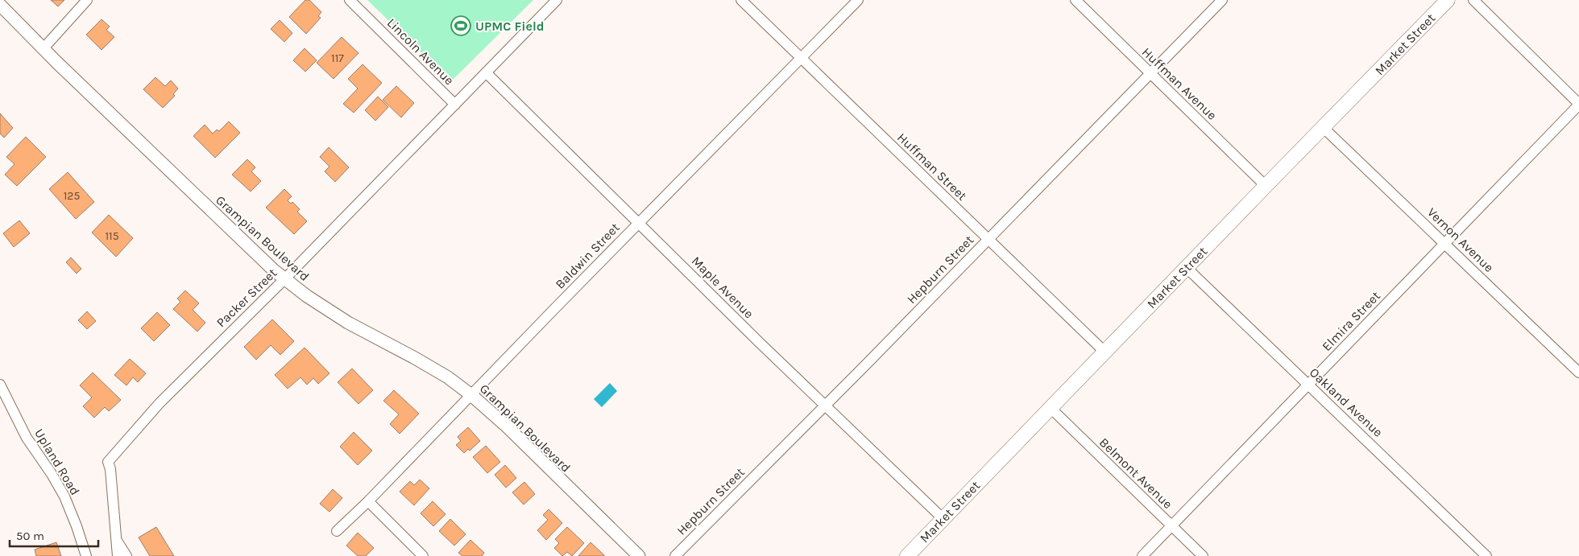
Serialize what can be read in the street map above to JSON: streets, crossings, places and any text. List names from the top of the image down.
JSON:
{
  "streets": {
    "main road": ["Market Street"],
    "street": [
      "Lincoln Avenue",
      "Huffman Avenue",
      "Huffman Street",
      "Grampian Boulevard",
      "Vernon Avenue",
      "Baldwin Street",
      "Hepburn Street",
      "Maple Avenue",
      "Packer Street",
      "Elmira Street",
      "Oakland Avenue",
      "Upland Road",
      "Belmont Avenue"
    ]
  },
  "crossings": [
    ["Market Street", "Huffman Avenue"],
    ["Market Street", "Huffman Street"],
    ["Market Street", "Vernon Avenue"],
    ["Market Street", "Maple Avenue"],
    ["Market Street", "Oakland Avenue"],
    ["Market Street", "Belmont Avenue"],
    ["Lincoln Avenue", "Packer Street"],
    ["Huffman Avenue", "Hepburn Street"],
    ["Huffman Street", "Baldwin Street"],
    ["Huffman Street", "Hepburn Street"],
    ["Grampian Boulevard", "Baldwin Street"],
    ["Grampian Boulevard", "Packer Street"],
    ["Vernon Avenue", "Elmira Street"],
    ["Baldwin Street", "Maple Avenue"],
    ["Hepburn Street", "Maple Avenue"],
    ["Maple Avenue", "Packer Street"],
    ["Elmira Street", "Oakland Avenue"],
    ["Elmira Street", "Belmont Avenue"]
  ],
  "places": {
    "sports": ["UPMC Field"]
  },
  "house_numbers": ["117", "125", "115"],
  "scale_bar": "50 m"
}
